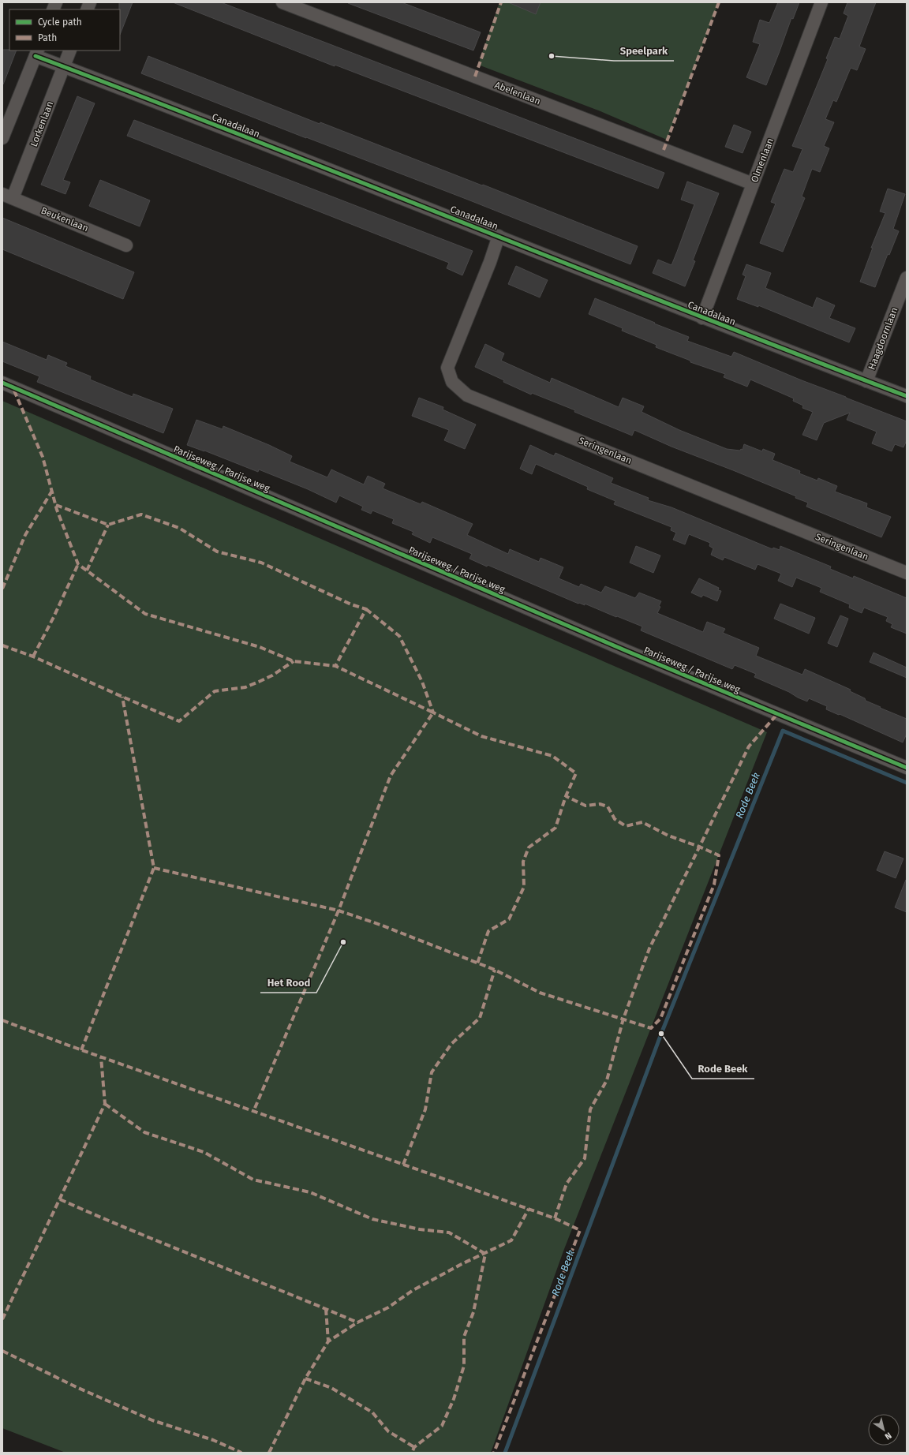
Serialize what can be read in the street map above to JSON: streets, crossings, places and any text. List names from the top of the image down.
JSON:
{
  "streets": {
    "street": [
      "Abelenlaan",
      "Lorkenlaan",
      "Canadalaan",
      "Olmenlaan",
      "Beukenlaan",
      "Haagdoornlaan",
      "Seringenlaan",
      "Parijseweg / Parijse weg"
    ]
  },
  "crossings": [
    ["Abelenlaan", "Olmenlaan"],
    ["Lorkenlaan", "Canadalaan"],
    ["Lorkenlaan", "Beukenlaan"],
    ["Canadalaan", "Olmenlaan"],
    ["Canadalaan", "Haagdoornlaan"],
    ["Canadalaan", "Seringenlaan"]
  ],
  "water": ["Rode Beek"],
  "places": ["Speelpark", "Het Rood", "Rode Beek"],
  "legend": ["Cycle path", "Path"],
  "north": "bottom right"
}
